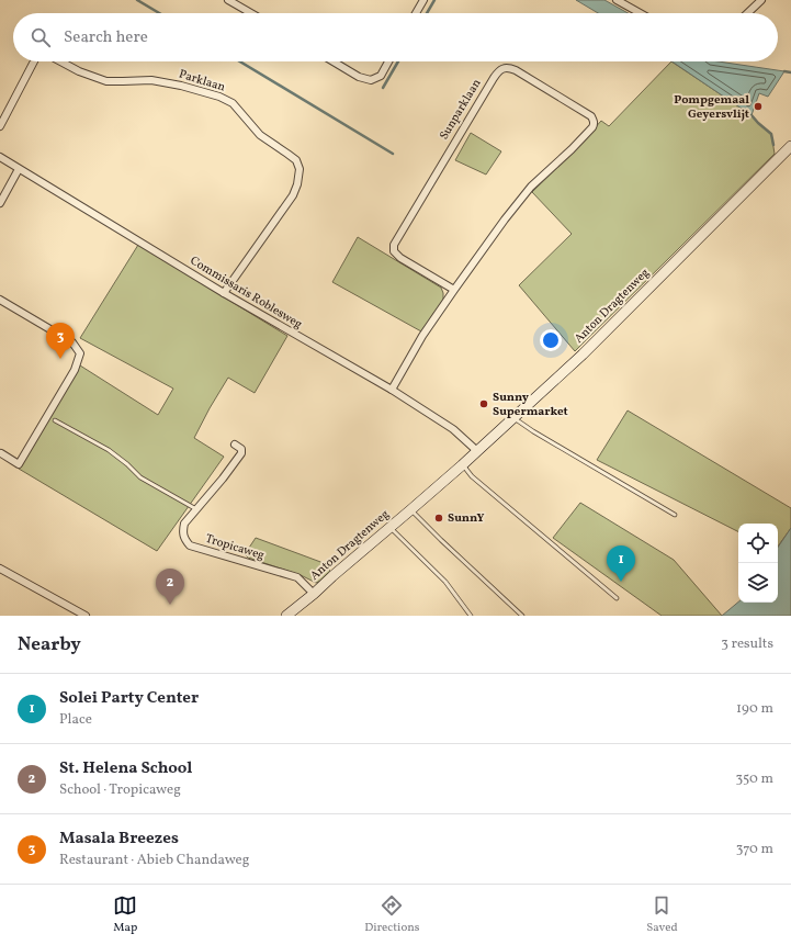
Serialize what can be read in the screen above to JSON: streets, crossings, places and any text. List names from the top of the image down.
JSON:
{
  "streets": {
    "main road": ["Anton Dragtenweg"],
    "street": [
      "Parklaan",
      "Sunparklaan",
      "Commissaris Roblesweg",
      "Tropicaweg"
    ]
  },
  "crossings": [
    ["Parklaan", "Commissaris Roblesweg"],
    ["Sunparklaan", "Commissaris Roblesweg"],
    ["Commissaris Roblesweg", "Anton Dragtenweg"],
    ["Anton Dragtenweg", "Tropicaweg"]
  ],
  "places": ["Pompgemaal Geyersvlijt", "Sunny Supermarket", "SunnY"],
  "page": {
    "search": "Search here",
    "pins": ["3", "1", "2"],
    "heading": ["Nearby", "3 results"],
    "list": [
      {
        "mark": "1",
        "name": "Solei Party Center",
        "note": "Place",
        "value": "190 m"
      },
      {
        "mark": "2",
        "name": "St. Helena School",
        "note": "School · Tropicaweg",
        "value": "350 m"
      },
      {
        "mark": "3",
        "name": "Masala Breezes",
        "note": "Restaurant · Abieb Chandaweg",
        "value": "370 m"
      }
    ],
    "nav": ["Map", "Directions", "Saved"]
  }
}
